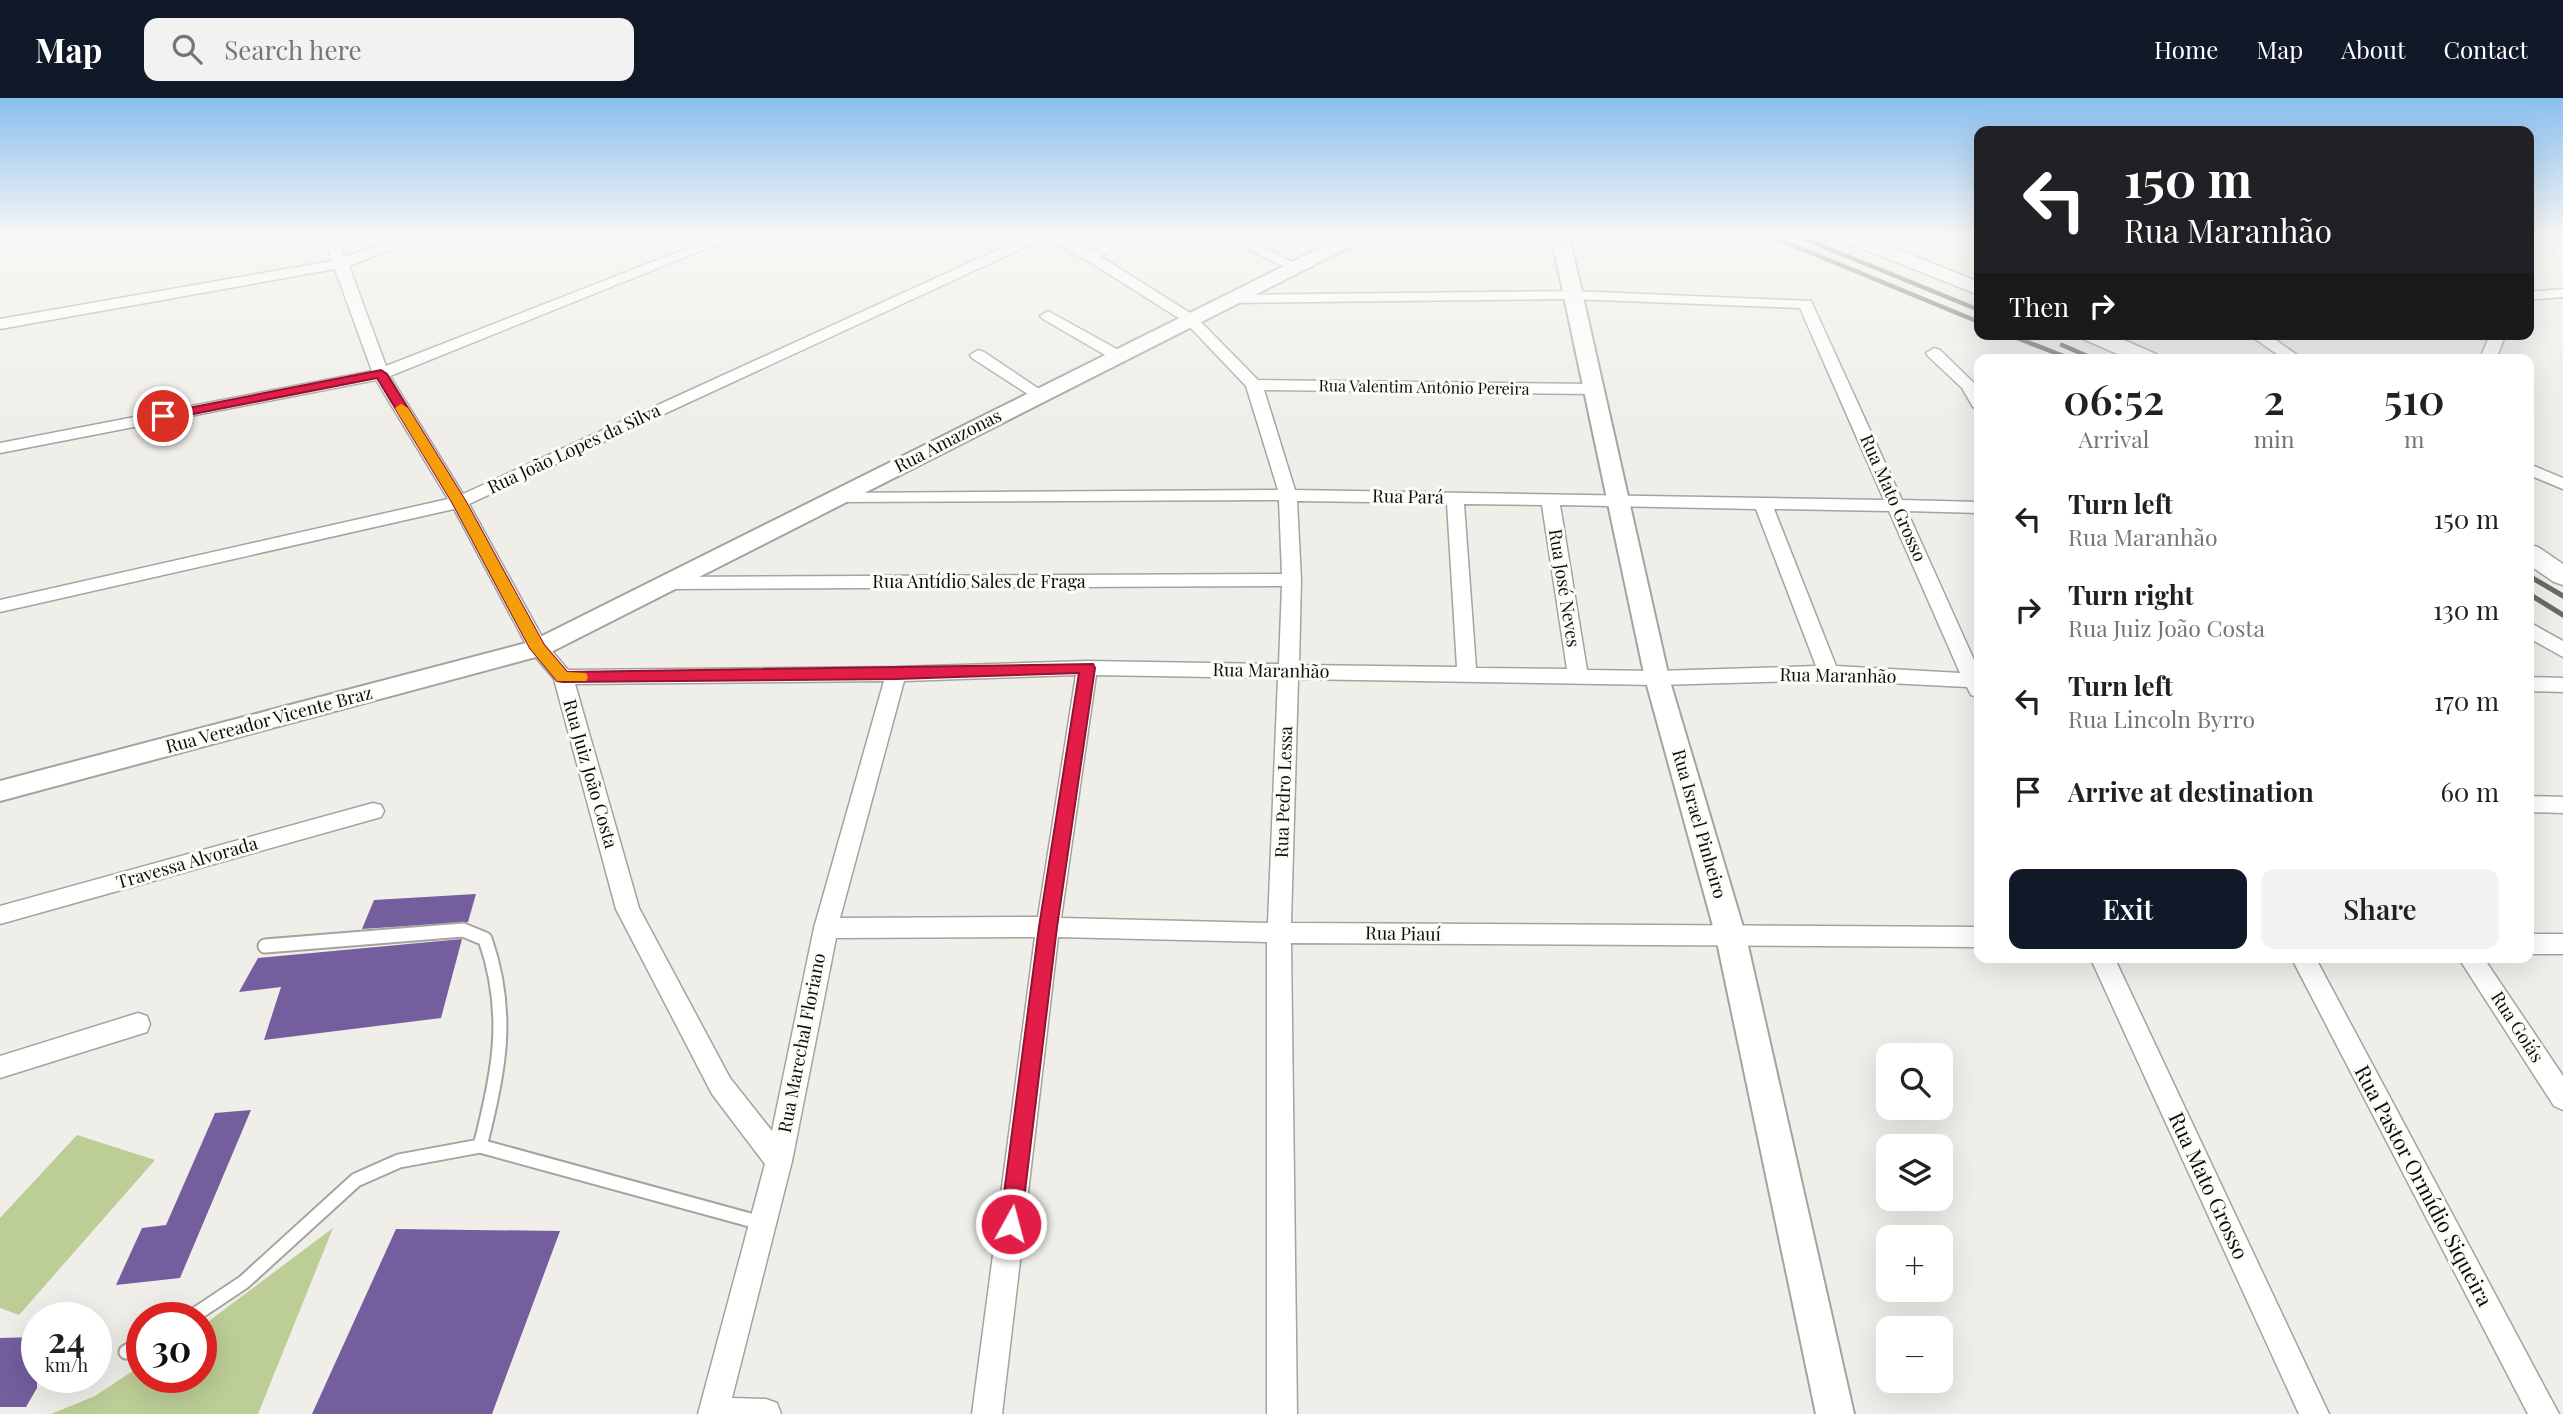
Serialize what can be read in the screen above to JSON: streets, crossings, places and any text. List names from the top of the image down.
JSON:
{
  "streets": {
    "street": [
      "Rua Valentim Antônio Pereira",
      "Rua Amazonas",
      "Rua João Lopes da Silva",
      "Rua Pará",
      "Rua Mato Grosso",
      "Rua Antídio Sales de Fraga",
      "Rua José Neves",
      "Rua Maranhão",
      "Rua Vereador Vicente Braz",
      "Rua Juiz João Costa",
      "Rua Pedro Lessa",
      "Rua Israel Pinheiro",
      "Travessa Alvorada",
      "Rua Piauí",
      "Rua Goiás",
      "Rua Marechal Floriano",
      "Rua Pastor Ormídio Siqueira"
    ]
  },
  "crossings": [
    ["Rua Valentim Antônio Pereira", "Rua Pedro Lessa"],
    ["Rua Valentim Antônio Pereira", "Rua Israel Pinheiro"],
    ["Rua Amazonas", "Rua Pará"],
    ["Rua Amazonas", "Rua Antídio Sales de Fraga"],
    ["Rua Amazonas", "Rua Vereador Vicente Braz"],
    ["Rua Amazonas", "Rua Juiz João Costa"],
    ["Rua Amazonas", "Rua Pedro Lessa"],
    ["Rua João Lopes da Silva", "Rua Juiz João Costa"],
    ["Rua Pará", "Rua Mato Grosso"],
    ["Rua Pará", "Rua José Neves"],
    ["Rua Pará", "Rua Pedro Lessa"],
    ["Rua Pará", "Rua Israel Pinheiro"],
    ["Rua Antídio Sales de Fraga", "Rua Pedro Lessa"],
    ["Rua José Neves", "Rua Maranhão"],
    ["Rua Maranhão", "Rua Juiz João Costa"],
    ["Rua Maranhão", "Rua Pedro Lessa"],
    ["Rua Maranhão", "Rua Israel Pinheiro"],
    ["Rua Maranhão", "Rua Marechal Floriano"],
    ["Rua Vereador Vicente Braz", "Rua Juiz João Costa"],
    ["Rua Juiz João Costa", "Rua Marechal Floriano"],
    ["Rua Pedro Lessa", "Rua Piauí"],
    ["Rua Israel Pinheiro", "Rua Piauí"],
    ["Rua Piauí", "Rua Marechal Floriano"]
  ],
  "page": {
    "header": "Map",
    "search": "Search here",
    "nav": [
      "Home",
      "Map",
      "About",
      "Contact"
    ],
    "turn": ["150 m", "Rua Maranhão"],
    "then": "Then",
    "eta": [
      "06:52",
      "Arrival",
      "2",
      "min",
      "510",
      "m"
    ],
    "list": [
      {
        "name": "Turn left",
        "note": "Rua Maranhão",
        "value": "150 m"
      },
      {
        "name": "Turn right",
        "note": "Rua Juiz João Costa",
        "value": "130 m"
      },
      {
        "name": "Turn left",
        "note": "Rua Lincoln Byrro",
        "value": "170 m"
      },
      {
        "name": "Arrive at destination",
        "value": "60 m"
      }
    ],
    "buttons": ["Exit", "Share"],
    "map_buttons": ["+", "−"],
    "speed": "24 km/h",
    "limit": "30"
  }
}
